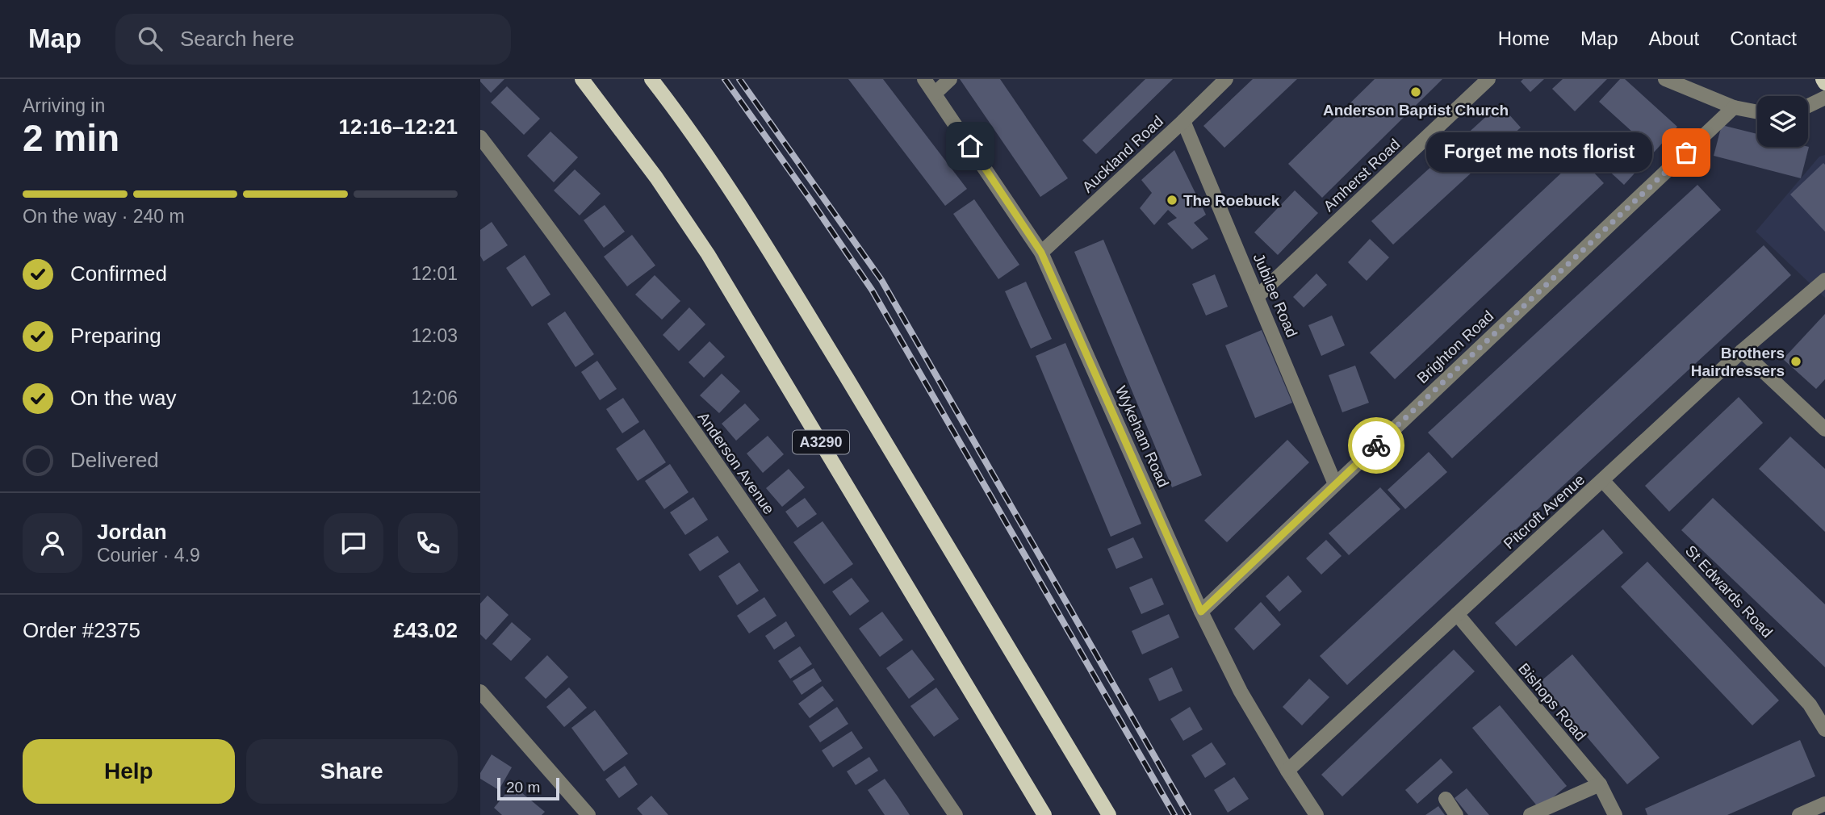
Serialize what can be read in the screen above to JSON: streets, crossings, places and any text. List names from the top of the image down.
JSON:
{
  "streets": {
    "main road": ["A3290"],
    "street": [
      "Auckland Road",
      "Amherst Road",
      "Jubilee Road",
      "Brighton Road",
      "Wykeham Road",
      "Anderson Avenue",
      "Pitcroft Avenue",
      "St Edwards Road",
      "Bishops Road"
    ]
  },
  "crossings": [
    ["Auckland Road", "Jubilee Road"],
    ["Auckland Road", "Wykeham Road"],
    ["Amherst Road", "Jubilee Road"],
    ["Jubilee Road", "Brighton Road"],
    ["Brighton Road", "Wykeham Road"],
    ["Wykeham Road", "Pitcroft Avenue"],
    ["Pitcroft Avenue", "St Edwards Road"],
    ["Pitcroft Avenue", "Bishops Road"]
  ],
  "places": [
    "Anderson Baptist Church",
    "Forget me nots florist",
    "The Roebuck",
    "Brothers Hairdressers"
  ],
  "scale_bar": "20 m",
  "page": {
    "header": "Map",
    "search": "Search here",
    "nav": [
      "Home",
      "Map",
      "About",
      "Contact"
    ],
    "heading": ["2 min", "Arriving in", "12:16–12:21"],
    "panel": [
      "Jordan",
      "Courier · 4.9",
      "Order #2375",
      "£43.02"
    ],
    "bubble": "Forget me nots florist",
    "bar": "On the way · 240 m",
    "list": [
      ["Confirmed", "12:01"],
      ["Preparing", "12:03"],
      ["On the way", "12:06"],
      "Delivered"
    ],
    "buttons": ["Help", "Share"],
    "scale": "20 m"
  }
}
